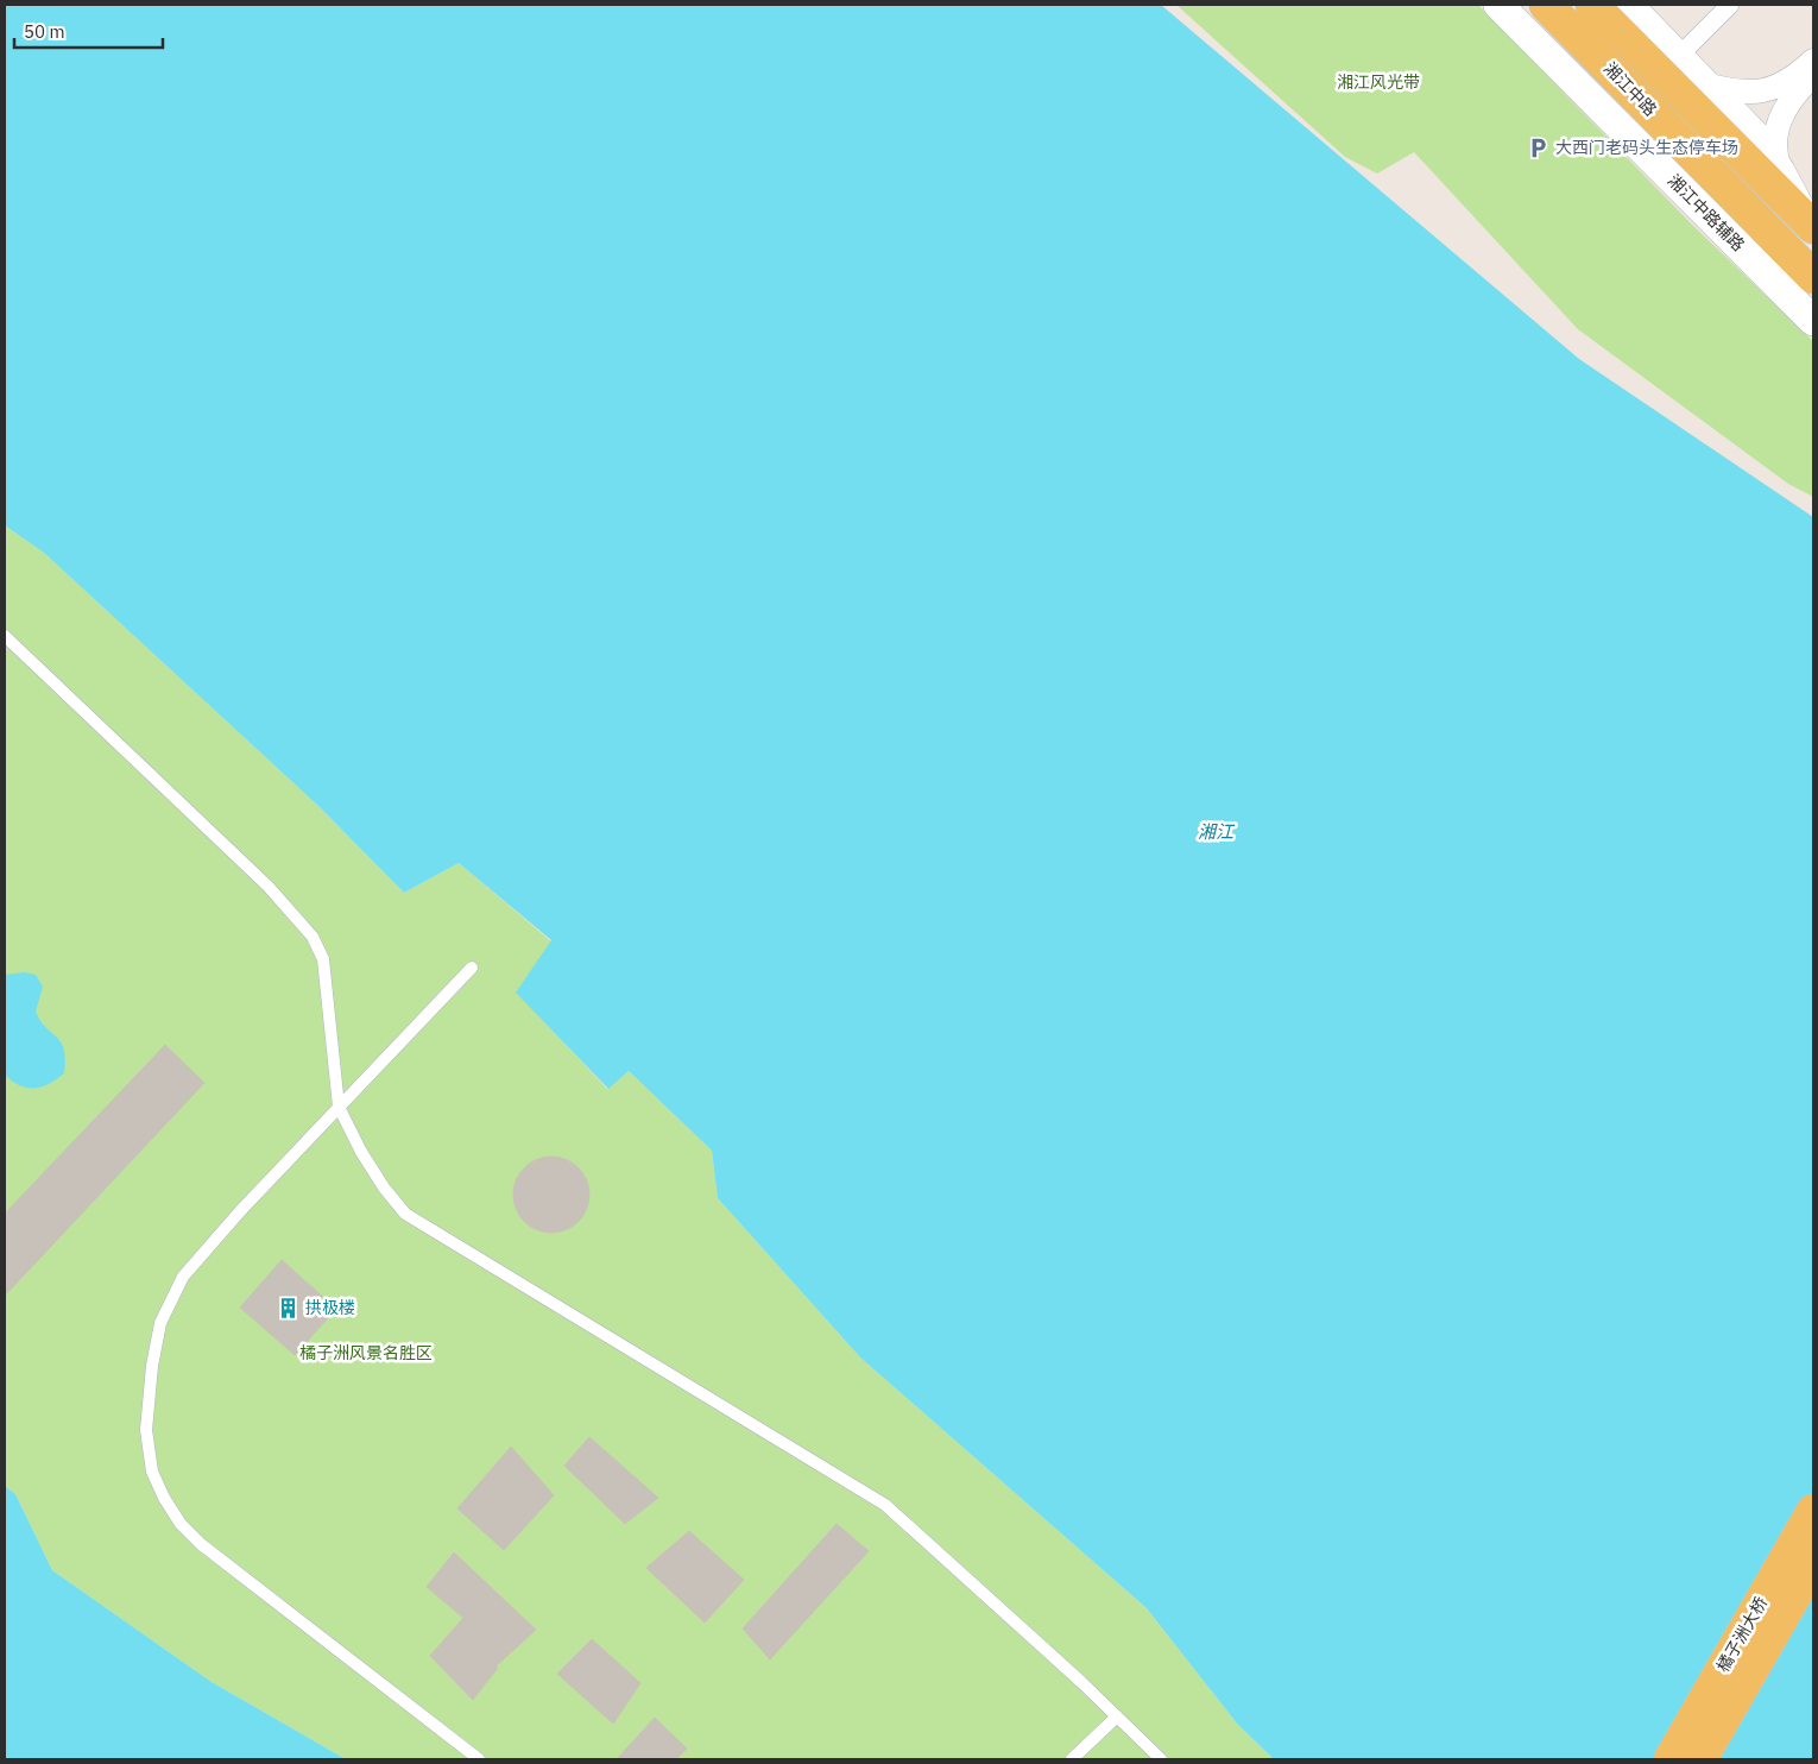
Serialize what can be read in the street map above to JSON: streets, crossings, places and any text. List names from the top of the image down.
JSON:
{
  "streets": {
    "main road": ["湘江中路", "橘子洲大桥"],
    "street": ["湘江中路辅路"]
  },
  "water": ["湘江"],
  "parks": ["湘江风光带", "橘子洲风景名胜区"],
  "places": {
    "parking": ["大西门老码头生态停车场"],
    "building": ["拱极楼"]
  },
  "scale_bar": "50 m"
}
